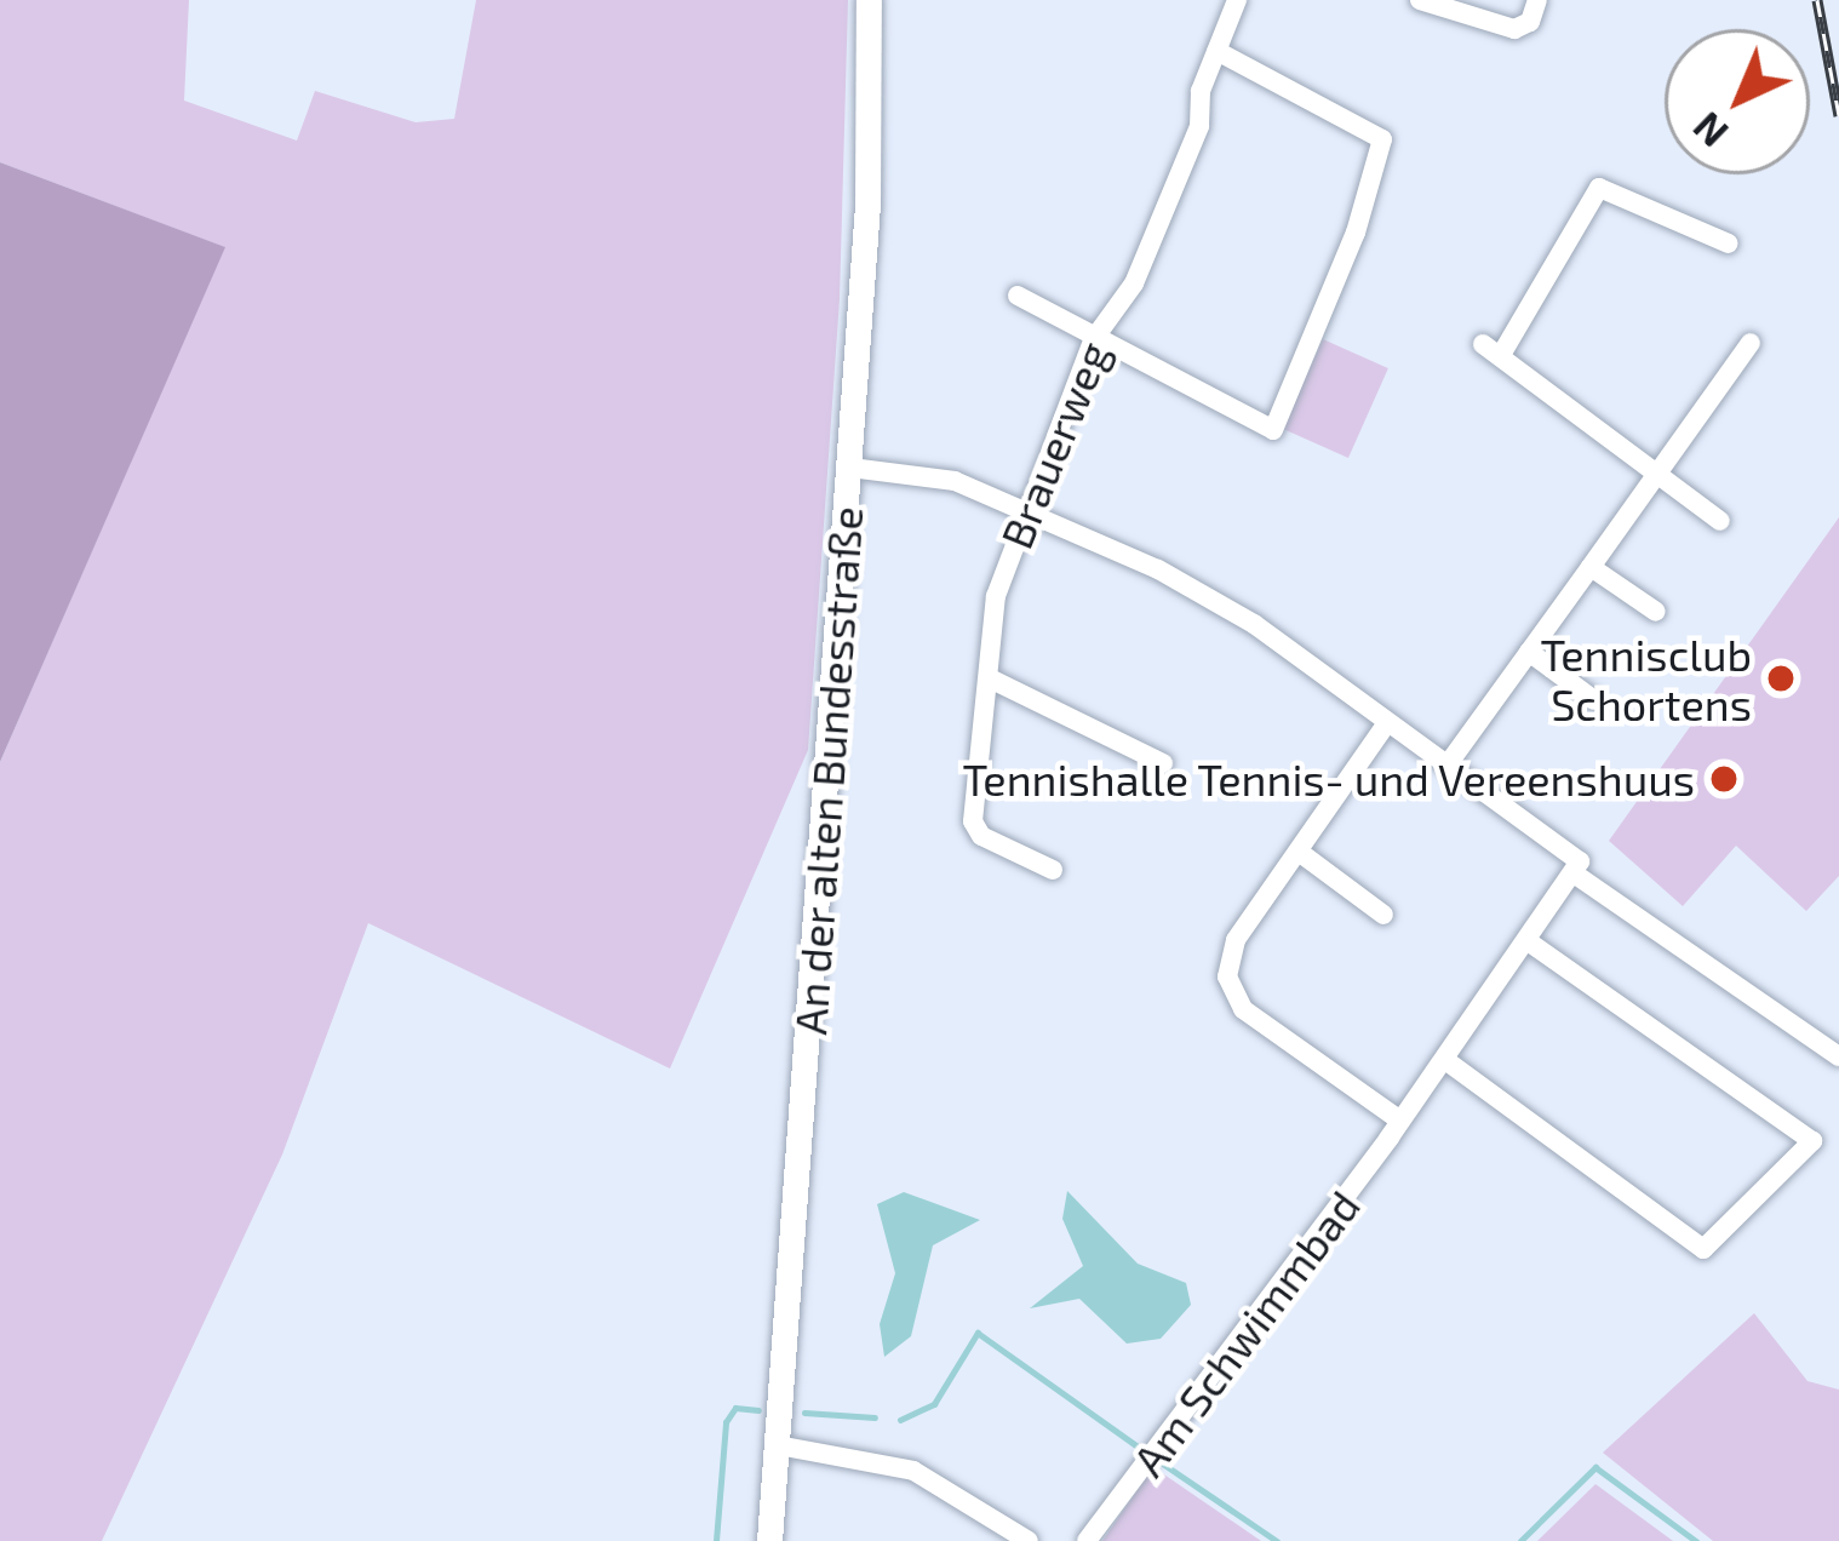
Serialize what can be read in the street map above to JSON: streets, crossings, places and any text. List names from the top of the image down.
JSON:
{
  "streets": {
    "street": ["Brauerweg", "An der alten Bundesstraße", "Am Schwimmbad"]
  },
  "places": ["Tennisclub Schortens", "Tennishalle Tennis- und Vereenshuus"],
  "north": "bottom left"
}
